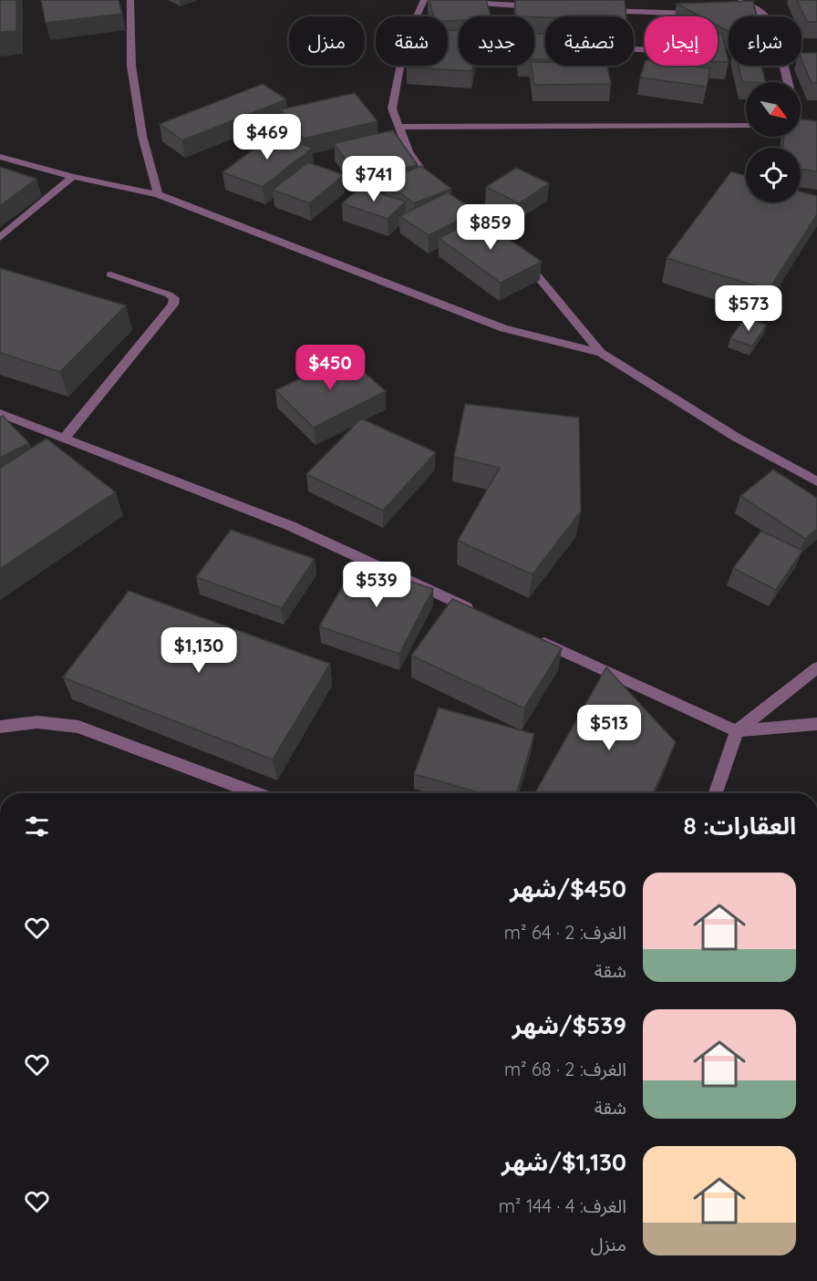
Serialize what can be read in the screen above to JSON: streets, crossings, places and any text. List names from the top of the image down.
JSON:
{
  "north": "bottom right",
  "page": {
    "chip": [
      "شراء",
      "إيجار",
      "تصفية",
      "جديد",
      "شقة",
      "منزل"
    ],
    "price": [
      "$469",
      "$741",
      "$859",
      "$573",
      "$450",
      "$539",
      "$1,130",
      "$513"
    ],
    "heading": "العقارات: 8",
    "list": [
      {
        "name": "$450/شهر",
        "note": "الغرف: 2 · 64 m² · شقة"
      },
      {
        "name": "$539/شهر",
        "note": "الغرف: 2 · 68 m² · شقة"
      },
      {
        "name": "$1,130/شهر",
        "note": "الغرف: 4 · 144 m² · منزل"
      }
    ]
  }
}
